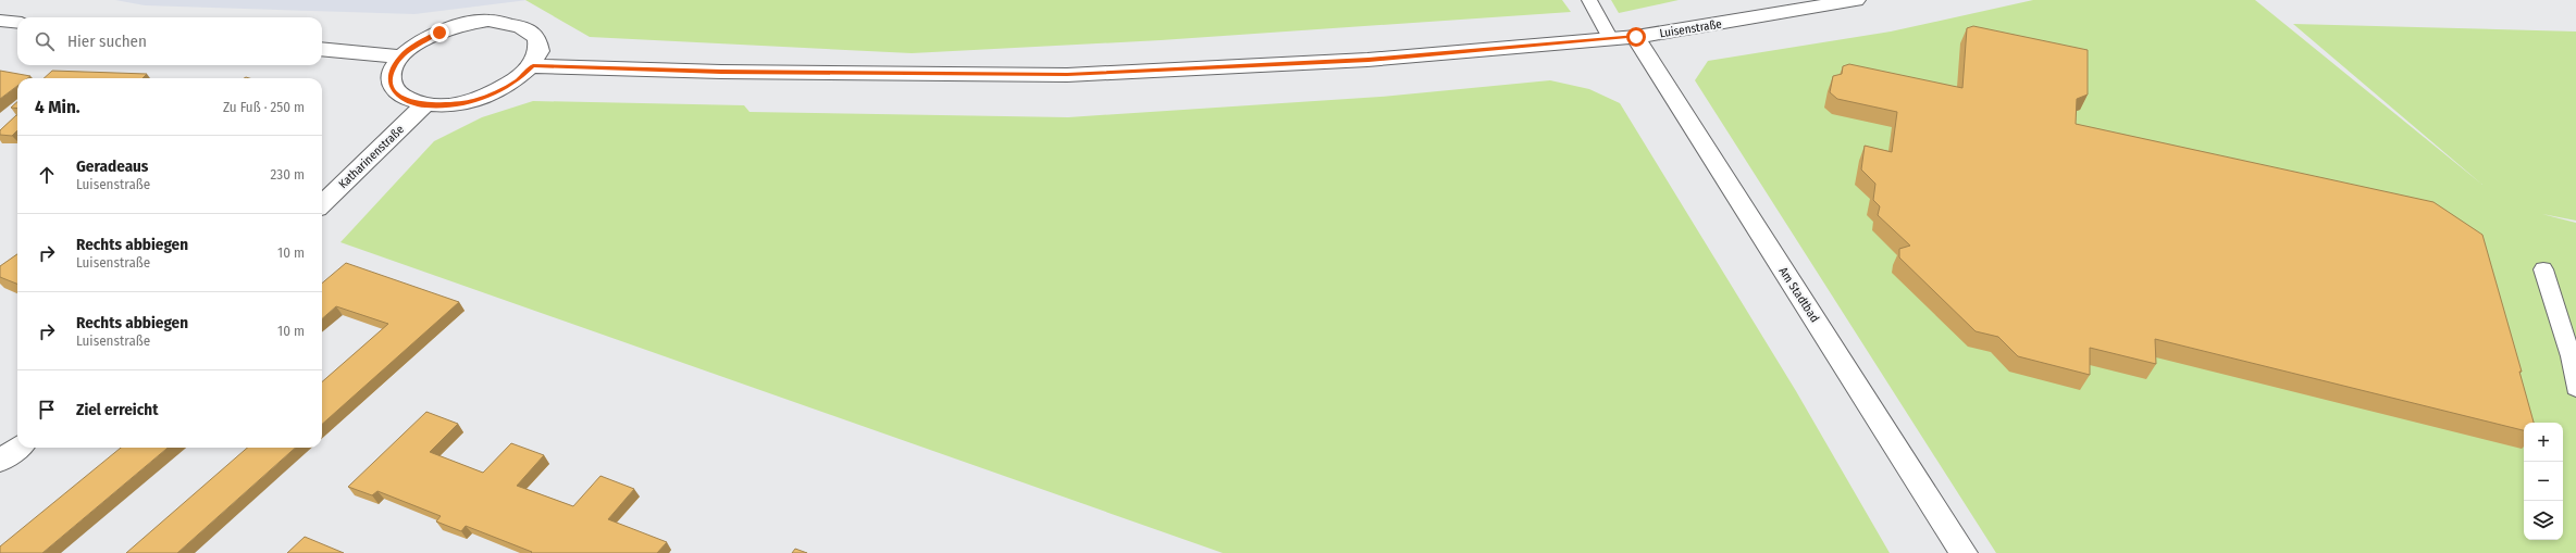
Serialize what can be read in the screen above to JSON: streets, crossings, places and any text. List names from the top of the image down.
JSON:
{
  "streets": {
    "street": ["Luisenstraße", "Katharinenstraße", "Am Stadtbad"]
  },
  "crossings": [
    ["Luisenstraße", "Am Stadtbad"]
  ],
  "page": {
    "search": "Hier suchen",
    "heading": ["4 Min.", "Zu Fuß · 250 m"],
    "list": [
      ["Geradeaus", "Luisenstraße", "230 m"],
      ["Rechts abbiegen", "Luisenstraße", "10 m"],
      ["Rechts abbiegen", "Luisenstraße", "10 m"],
      "Ziel erreicht"
    ],
    "map_buttons": ["+", "−"]
  }
}
